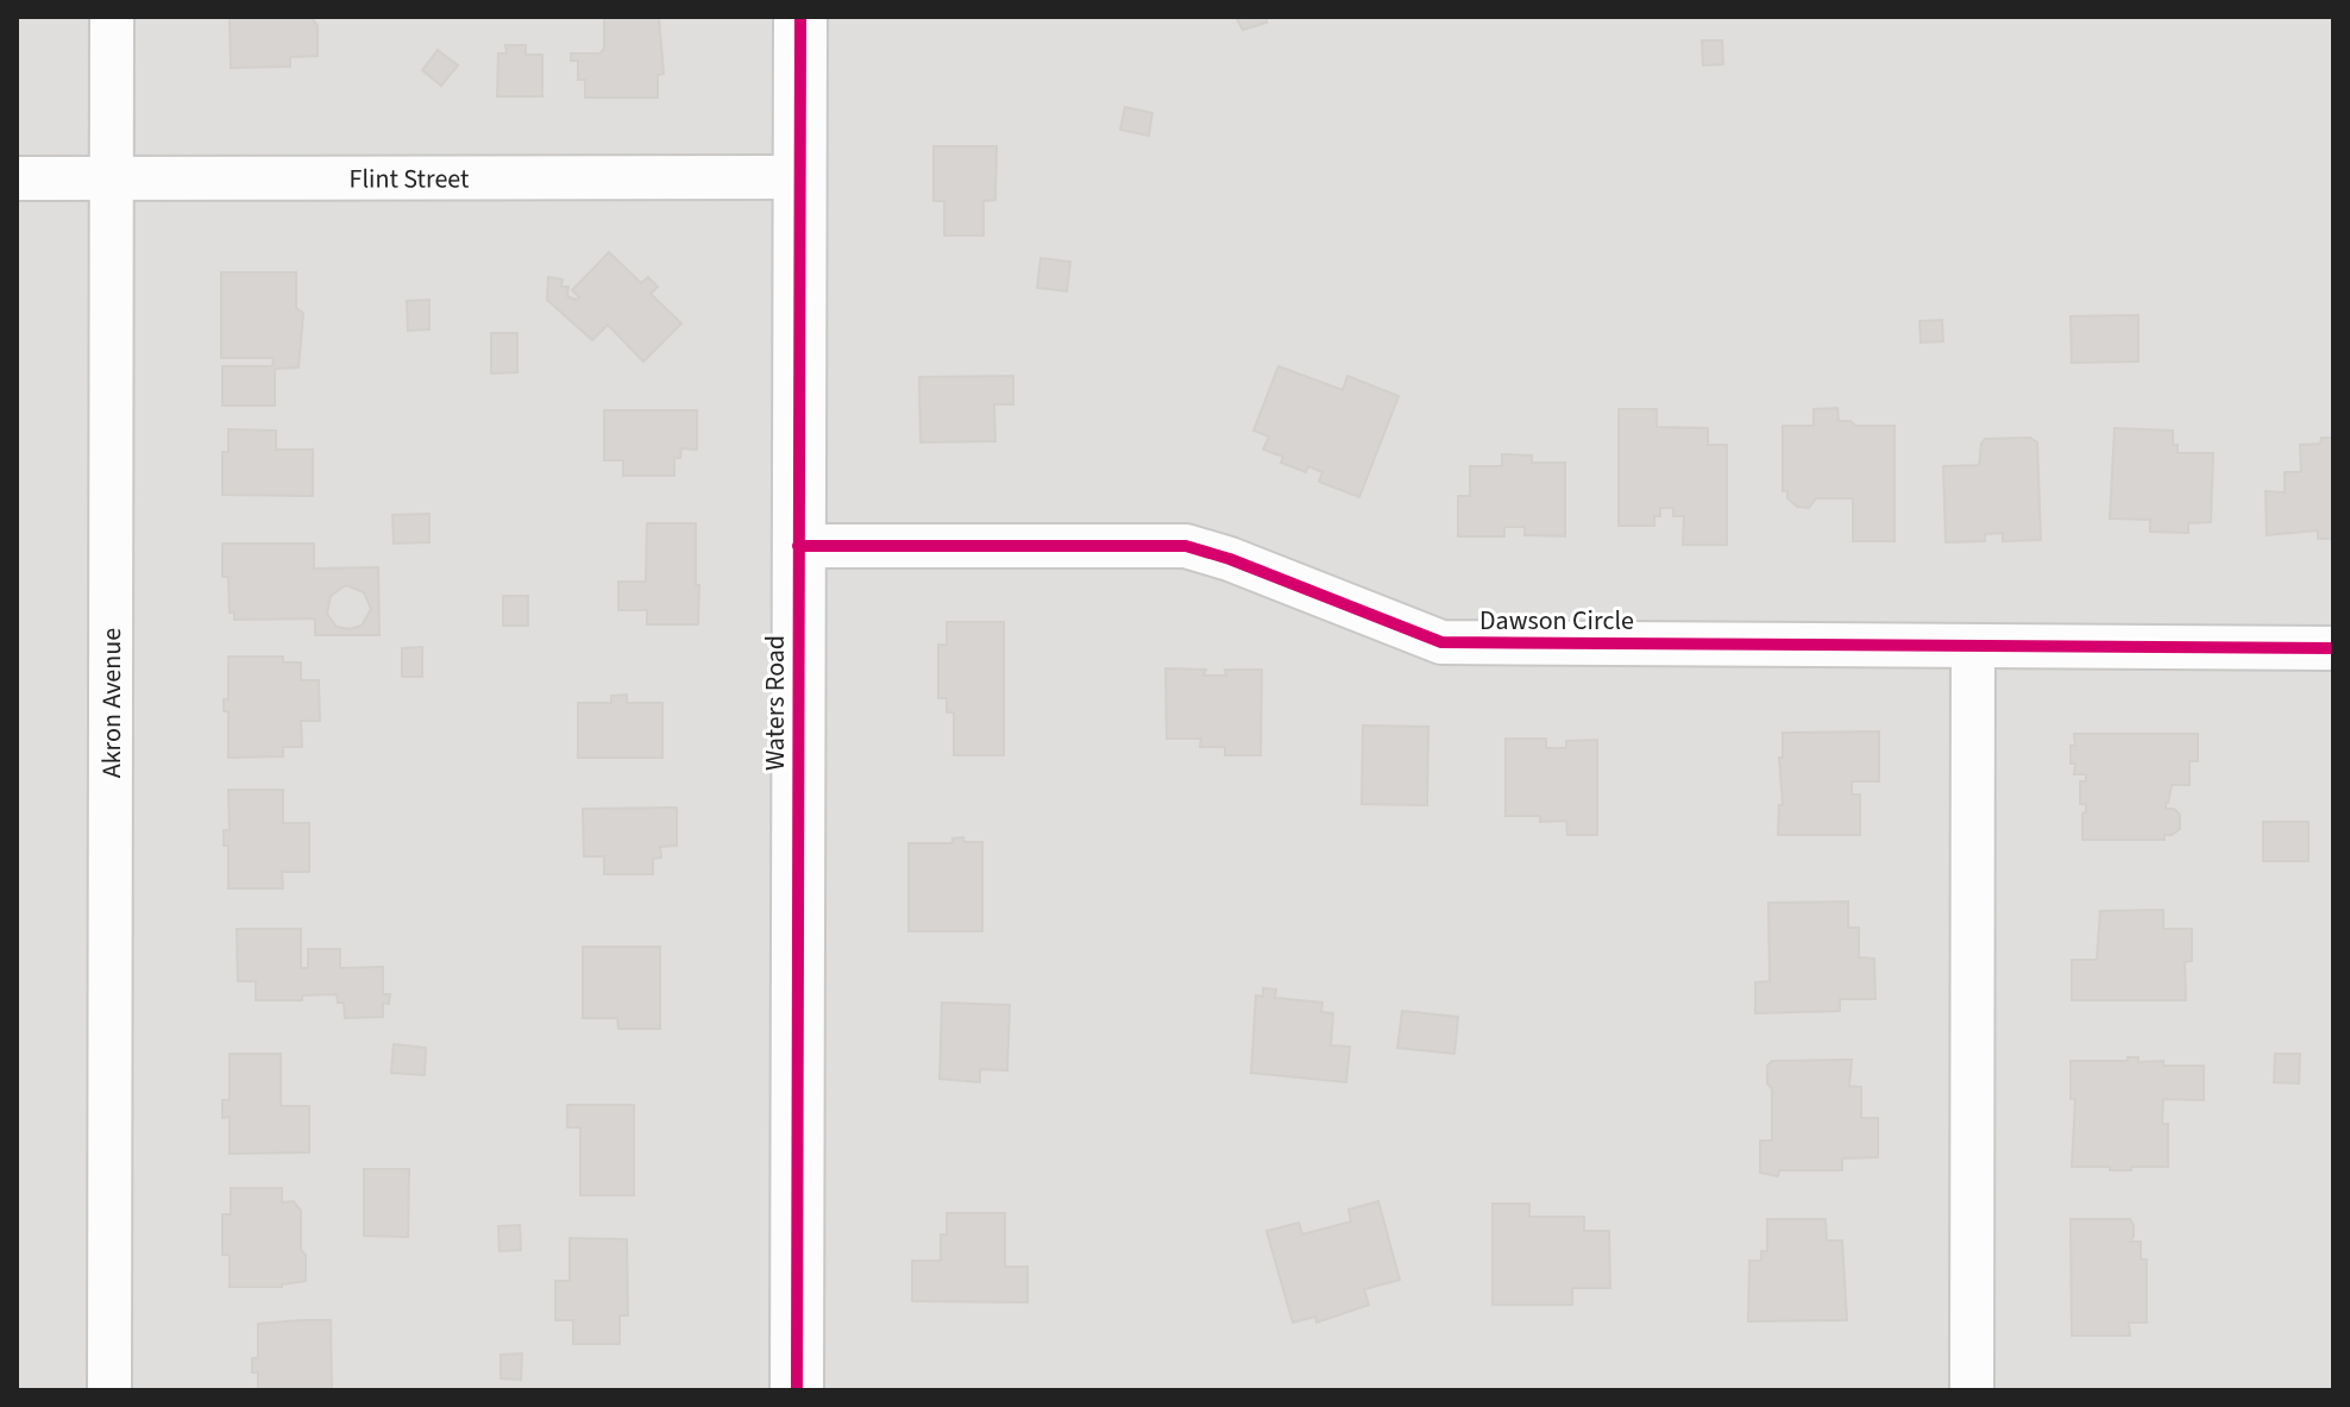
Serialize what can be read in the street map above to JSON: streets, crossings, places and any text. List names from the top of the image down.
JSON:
{
  "streets": {
    "street": [
      "Flint Street",
      "Dawson Circle",
      "Waters Road",
      "Akron Avenue"
    ]
  },
  "crossings": [
    ["Flint Street", "Waters Road"],
    ["Flint Street", "Akron Avenue"],
    ["Dawson Circle", "Waters Road"]
  ]
}
